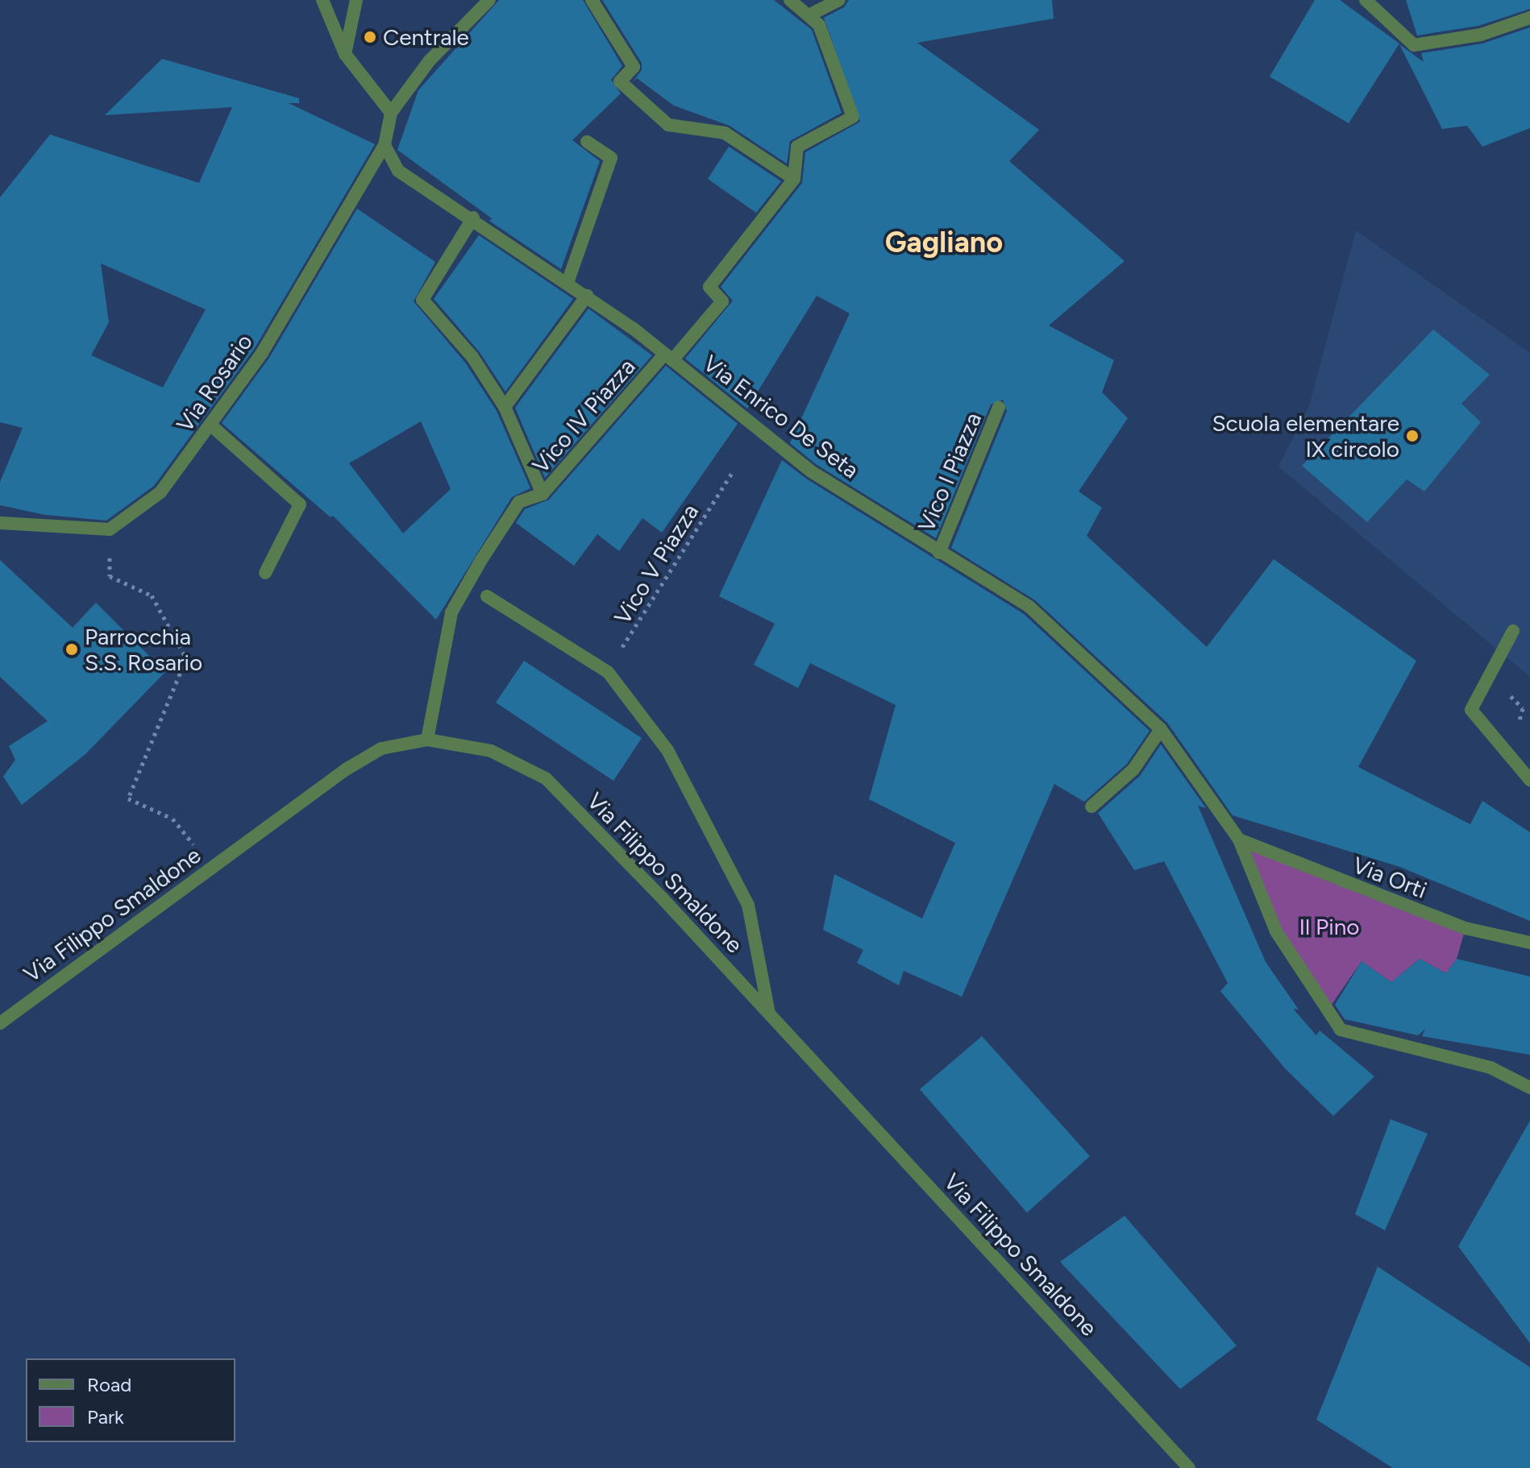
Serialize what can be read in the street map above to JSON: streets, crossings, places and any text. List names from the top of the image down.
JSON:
{
  "streets": {
    "street": [
      "Via Rosario",
      "Vico IV Piazza",
      "Via Enrico De Seta",
      "Vico I Piazza",
      "Via Filippo Smaldone",
      "Via Orti"
    ],
    "path": ["Vico V Piazza"]
  },
  "crossings": [
    ["Via Rosario", "Via Enrico De Seta"],
    ["Vico IV Piazza", "Via Enrico De Seta"],
    ["Vico IV Piazza", "Via Filippo Smaldone"],
    ["Via Enrico De Seta", "Vico I Piazza"],
    ["Via Enrico De Seta", "Via Orti"]
  ],
  "districts": ["Gagliano"],
  "parks": ["Il Pino"],
  "places": ["Centrale", "Scuola elementare IX circolo", "Parrocchia S.S. Rosario"],
  "legend": ["Road", "Park"]
}
